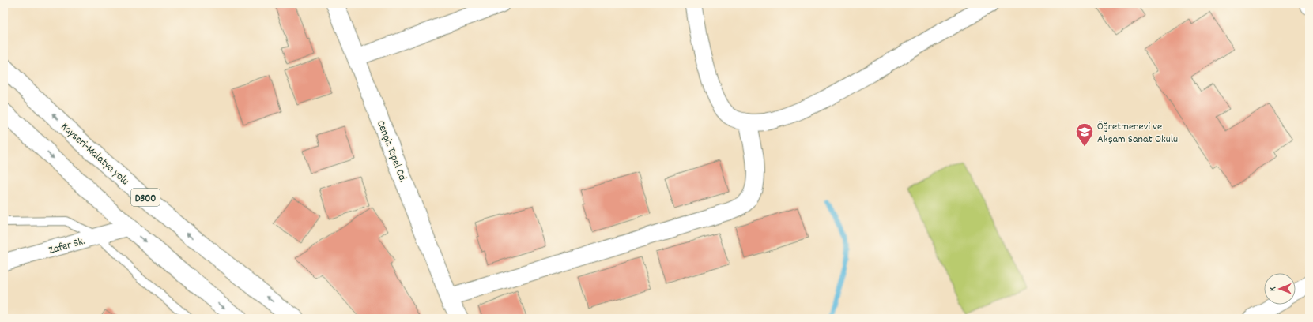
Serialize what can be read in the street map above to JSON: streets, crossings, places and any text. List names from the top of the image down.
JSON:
{
  "streets": {
    "main road": ["Cengiz Topel Cd.", "Kayseri-Malatya yolu", "D300"],
    "street": ["Zafer Sk."]
  },
  "places": {
    "school or university": ["Öğretmenevi ve Akşam Sanat Okulu"]
  },
  "north": "left"
}
